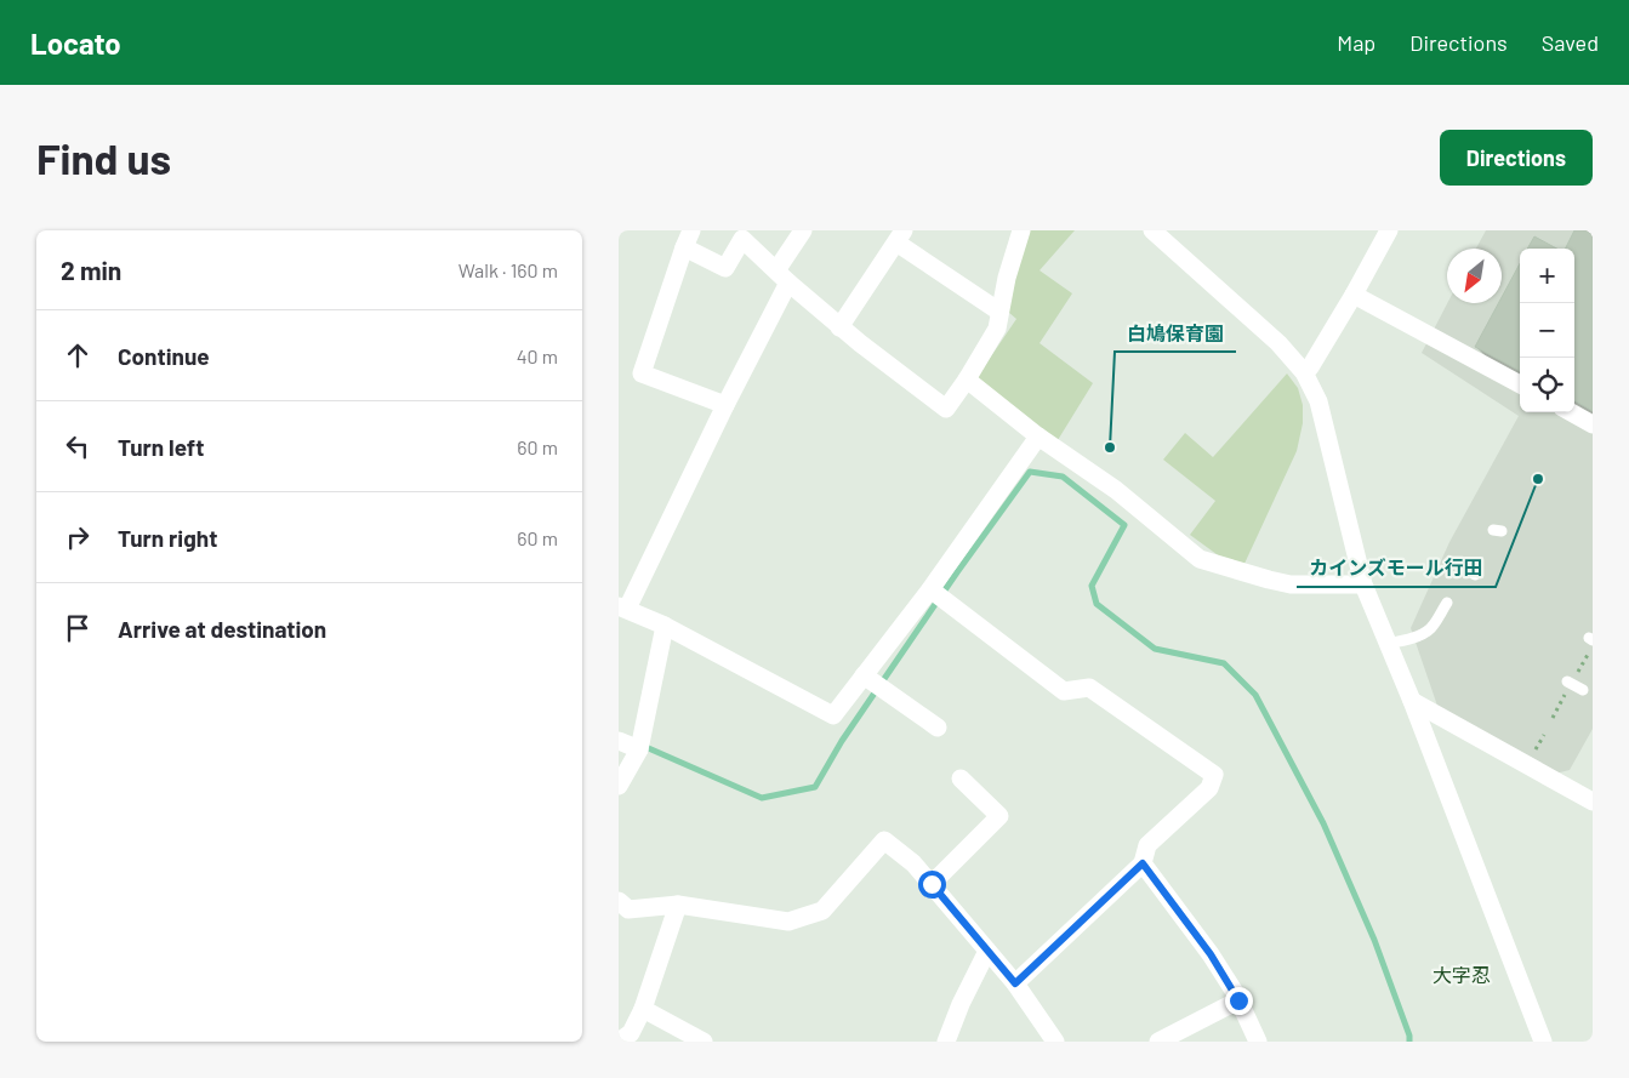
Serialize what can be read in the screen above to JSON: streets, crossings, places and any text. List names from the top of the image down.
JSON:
{
  "districts": ["大字忍"],
  "places": ["白鳩保育園", "カインズモール行田"],
  "north": "bottom left",
  "page": {
    "header": "Locato",
    "nav": ["Map", "Directions", "Saved"],
    "buttons": "Directions",
    "title": "Find us",
    "heading": ["2 min", "Walk · 160 m"],
    "map_buttons": ["+", "−"],
    "list": [
      ["Continue", "40 m"],
      ["Turn left", "60 m"],
      ["Turn right", "60 m"],
      "Arrive at destination"
    ]
  }
}
